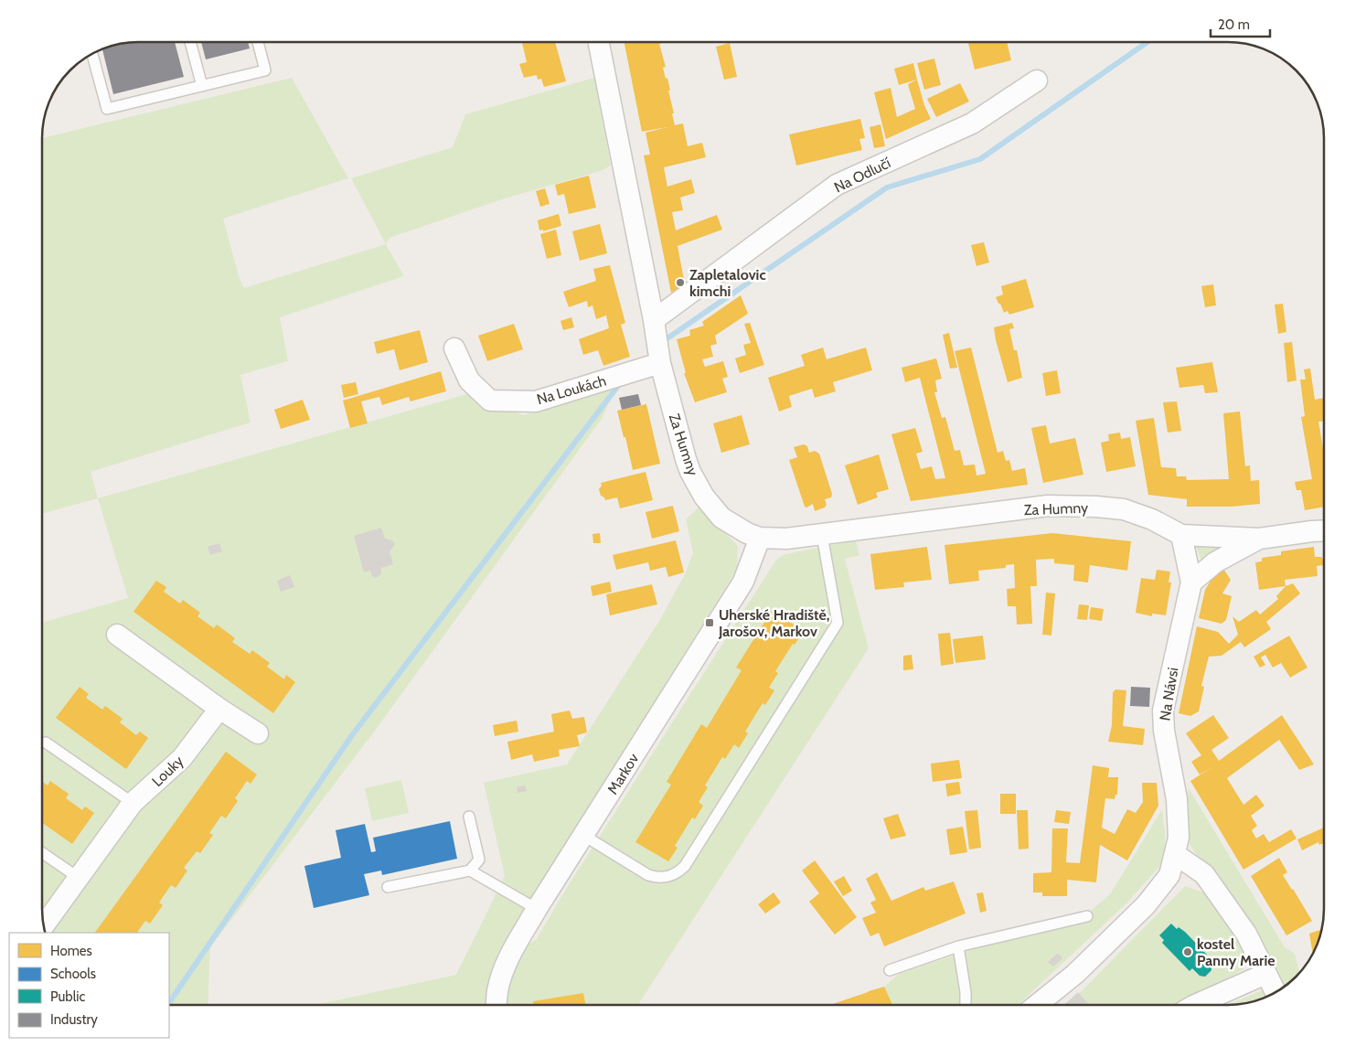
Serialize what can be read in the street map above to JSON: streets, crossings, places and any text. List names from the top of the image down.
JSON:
{
  "streets": {
    "street": [
      "Na Odlučí",
      "Na Loukách",
      "Za Humny",
      "Na Návsi",
      "Louky",
      "Markov"
    ]
  },
  "crossings": [
    ["Na Odlučí", "Za Humny"],
    ["Na Loukách", "Za Humny"],
    ["Za Humny", "Na Návsi"],
    ["Za Humny", "Markov"]
  ],
  "places": {
    "other": ["Zapletalovic kimchi", "kostel Panny Marie"],
    "transit": ["Uherské Hradiště, Jarošov, Markov"]
  },
  "legend": [
    "Homes",
    "Schools",
    "Public",
    "Industry"
  ],
  "scale_bar": "20 m"
}
